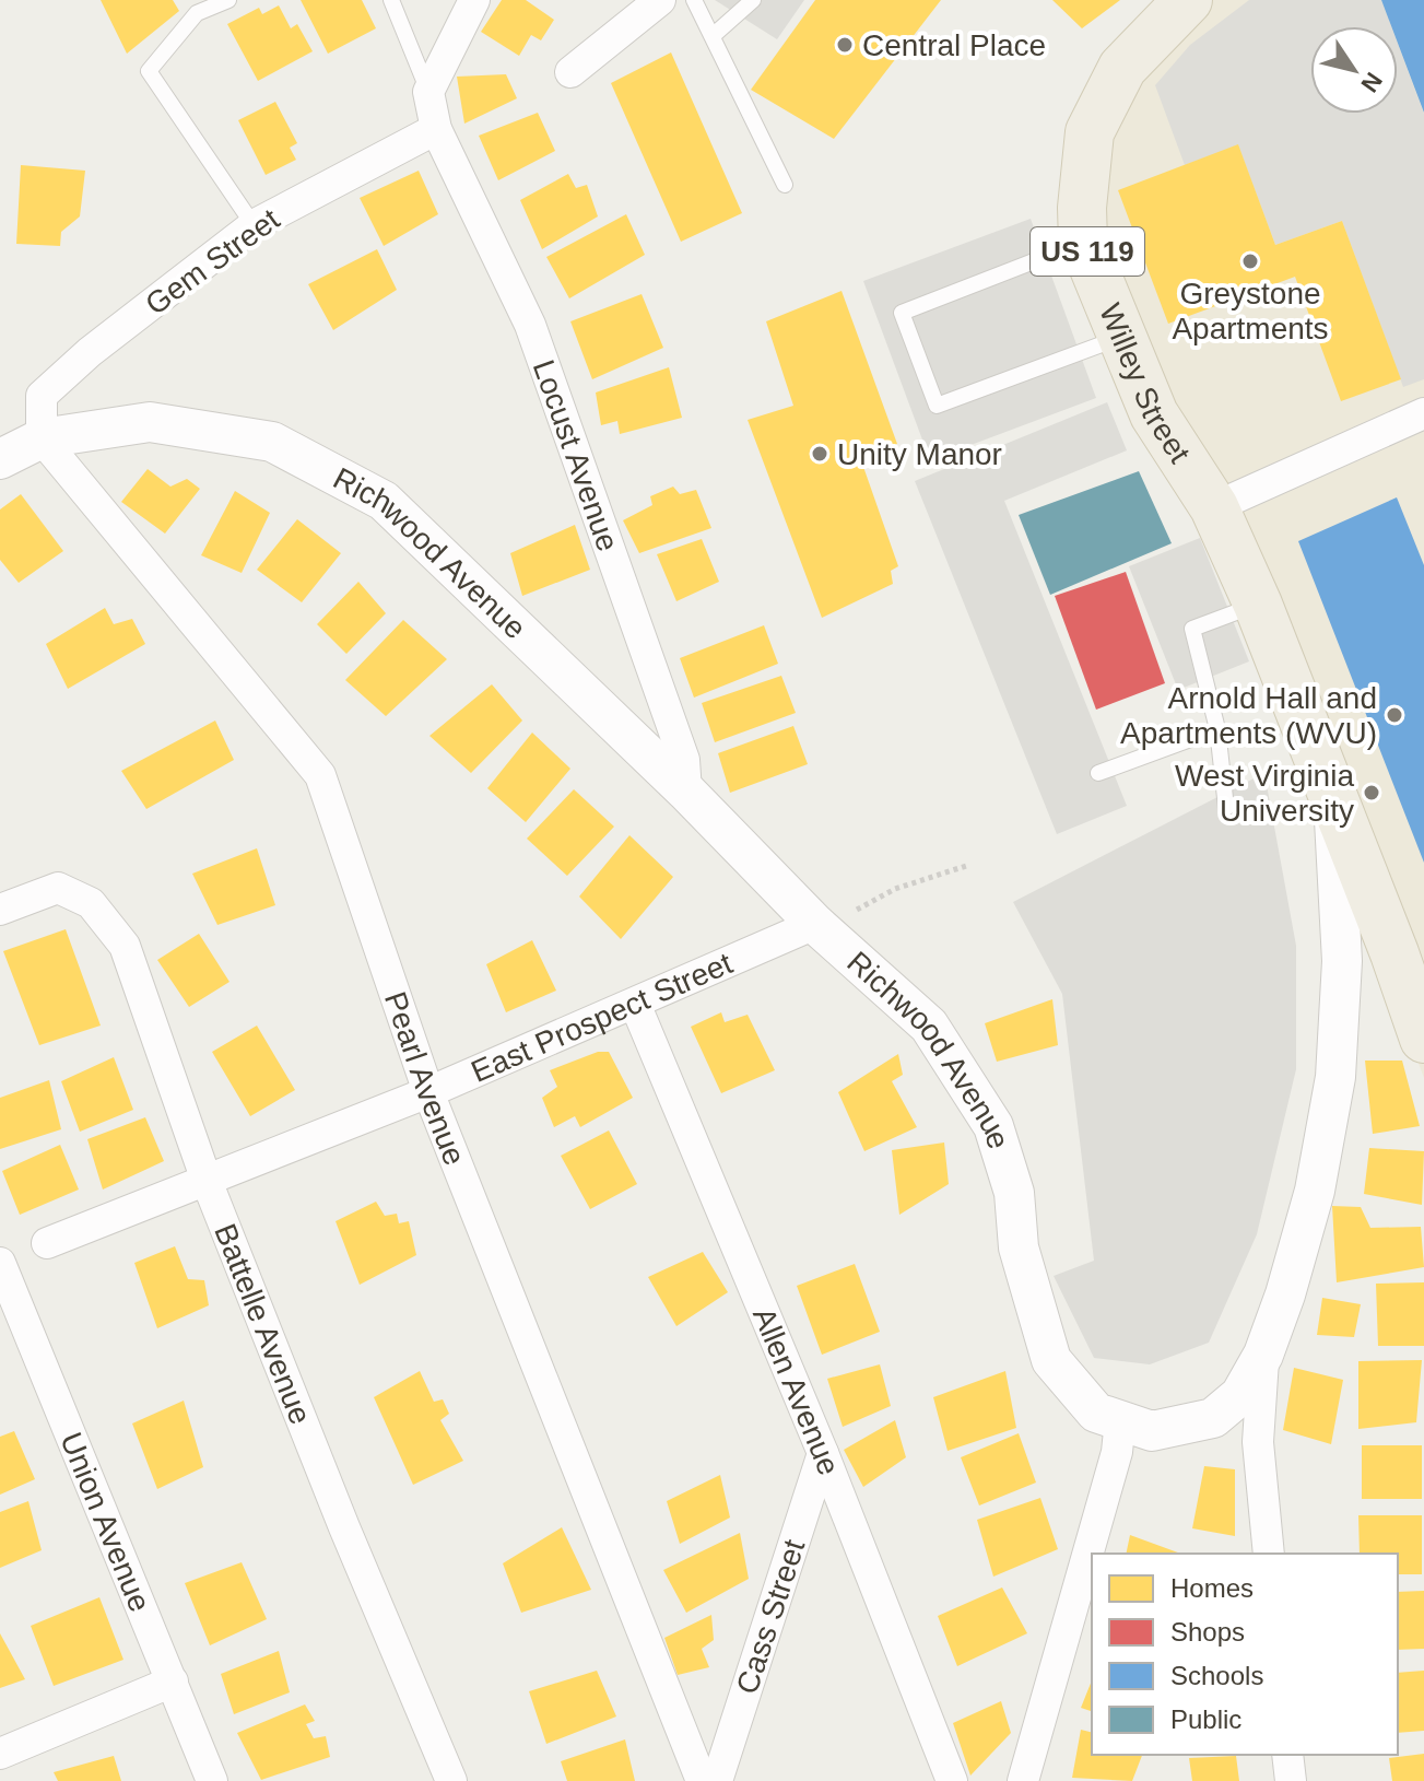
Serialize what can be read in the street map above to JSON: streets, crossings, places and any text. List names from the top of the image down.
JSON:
{
  "streets": {
    "main road": ["US 119", "Willey Street"],
    "street": [
      "Gem Street",
      "Locust Avenue",
      "Richwood Avenue",
      "East Prospect Street",
      "Pearl Avenue",
      "Battelle Avenue",
      "Allen Avenue",
      "Union Avenue",
      "Cass Street"
    ]
  },
  "crossings": [
    ["US 119", "Willey Street"],
    ["US 119", "Richwood Avenue"],
    ["Gem Street", "Locust Avenue"],
    ["Gem Street", "Richwood Avenue"],
    ["Gem Street", "Pearl Avenue"],
    ["Willey Street", "Richwood Avenue"],
    ["Locust Avenue", "Richwood Avenue"],
    ["Richwood Avenue", "East Prospect Street"],
    ["Richwood Avenue", "Pearl Avenue"],
    ["East Prospect Street", "Pearl Avenue"],
    ["East Prospect Street", "Battelle Avenue"],
    ["East Prospect Street", "Allen Avenue"],
    ["Allen Avenue", "Cass Street"]
  ],
  "places": [
    "Central Place",
    "Greystone Apartments",
    "Unity Manor",
    "Arnold Hall and Apartments (WVU)",
    "West Virginia University"
  ],
  "legend": [
    "Homes",
    "Shops",
    "Schools",
    "Public"
  ],
  "north": "bottom right"
}
